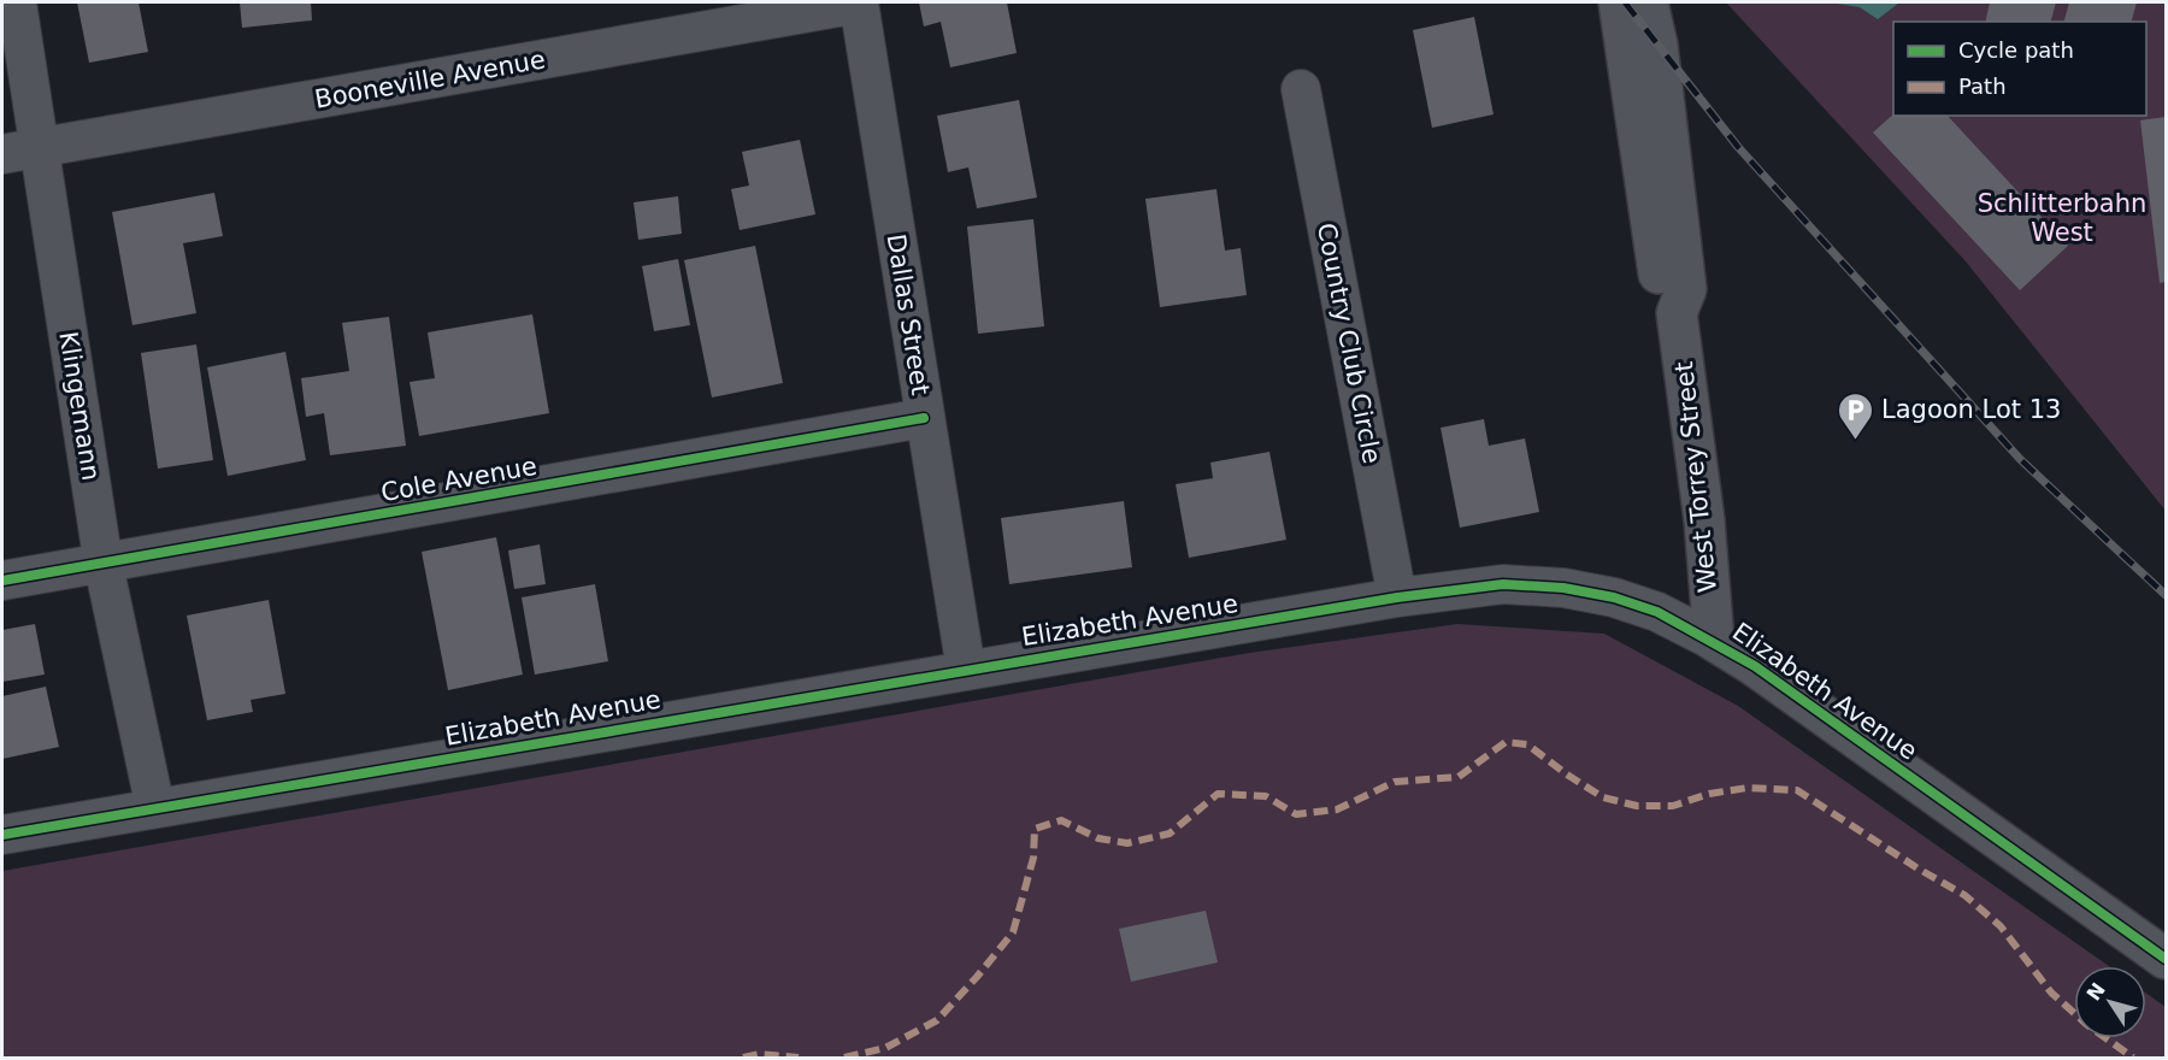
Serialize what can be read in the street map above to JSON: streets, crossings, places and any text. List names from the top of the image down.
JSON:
{
  "streets": {
    "street": [
      "Booneville Avenue",
      "Dallas Street",
      "Country Club Circle",
      "Klingemann",
      "West Torrey Street",
      "Cole Avenue",
      "Elizabeth Avenue"
    ]
  },
  "crossings": [
    ["Booneville Avenue", "Dallas Street"],
    ["Booneville Avenue", "Klingemann"],
    ["Dallas Street", "Cole Avenue"],
    ["Dallas Street", "Elizabeth Avenue"],
    ["Country Club Circle", "Elizabeth Avenue"],
    ["Klingemann", "Cole Avenue"],
    ["Klingemann", "Elizabeth Avenue"],
    ["West Torrey Street", "Elizabeth Avenue"]
  ],
  "parks": ["Schlitterbahn West"],
  "places": {
    "parking": ["Lagoon Lot 13"]
  },
  "legend": ["Cycle path", "Path"],
  "north": "top left"
}
